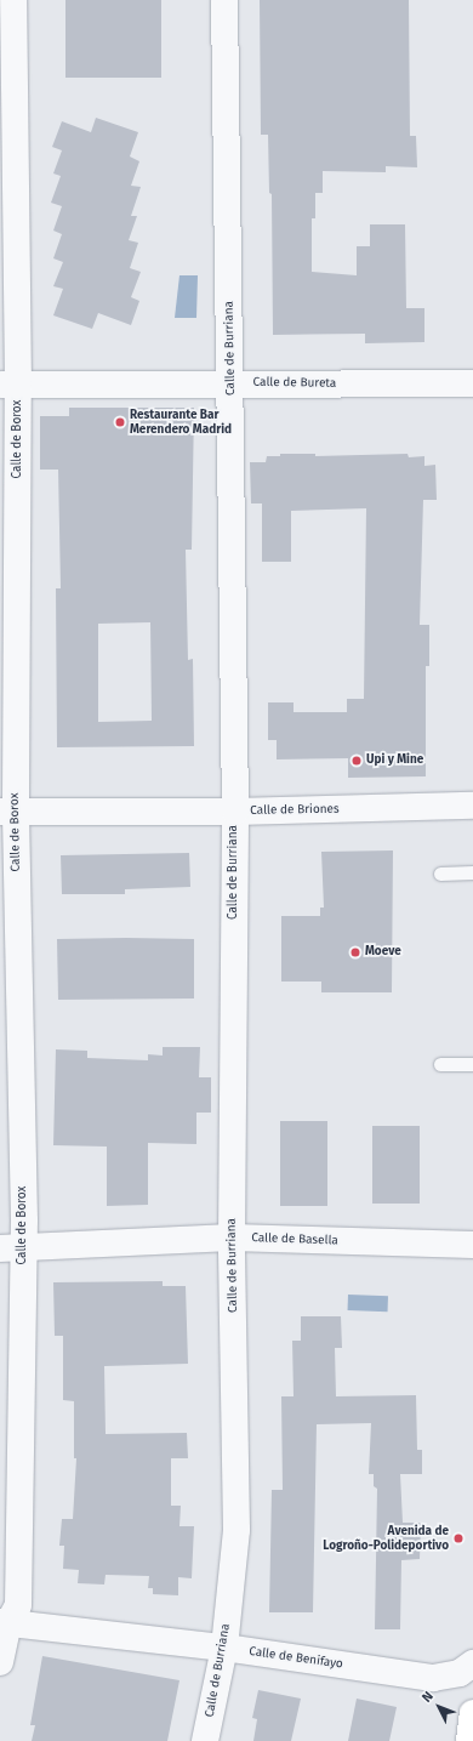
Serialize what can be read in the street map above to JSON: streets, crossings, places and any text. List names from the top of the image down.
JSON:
{
  "streets": {
    "street": [
      "Calle de Burriana",
      "Calle de Bureta",
      "Calle de Borox",
      "Calle de Briones",
      "Calle de Basella",
      "Calle de Benifayo"
    ]
  },
  "crossings": [
    ["Calle de Burriana", "Calle de Bureta"],
    ["Calle de Burriana", "Calle de Briones"],
    ["Calle de Burriana", "Calle de Basella"],
    ["Calle de Burriana", "Calle de Benifayo"],
    ["Calle de Bureta", "Calle de Borox"],
    ["Calle de Borox", "Calle de Briones"],
    ["Calle de Borox", "Calle de Basella"],
    ["Calle de Borox", "Calle de Benifayo"]
  ],
  "places": [
    "Restaurante Bar Merendero Madrid",
    "Upi y Mine",
    "Moeve",
    "Avenida de Logroño-Polideportivo"
  ],
  "north": "top left"
}
